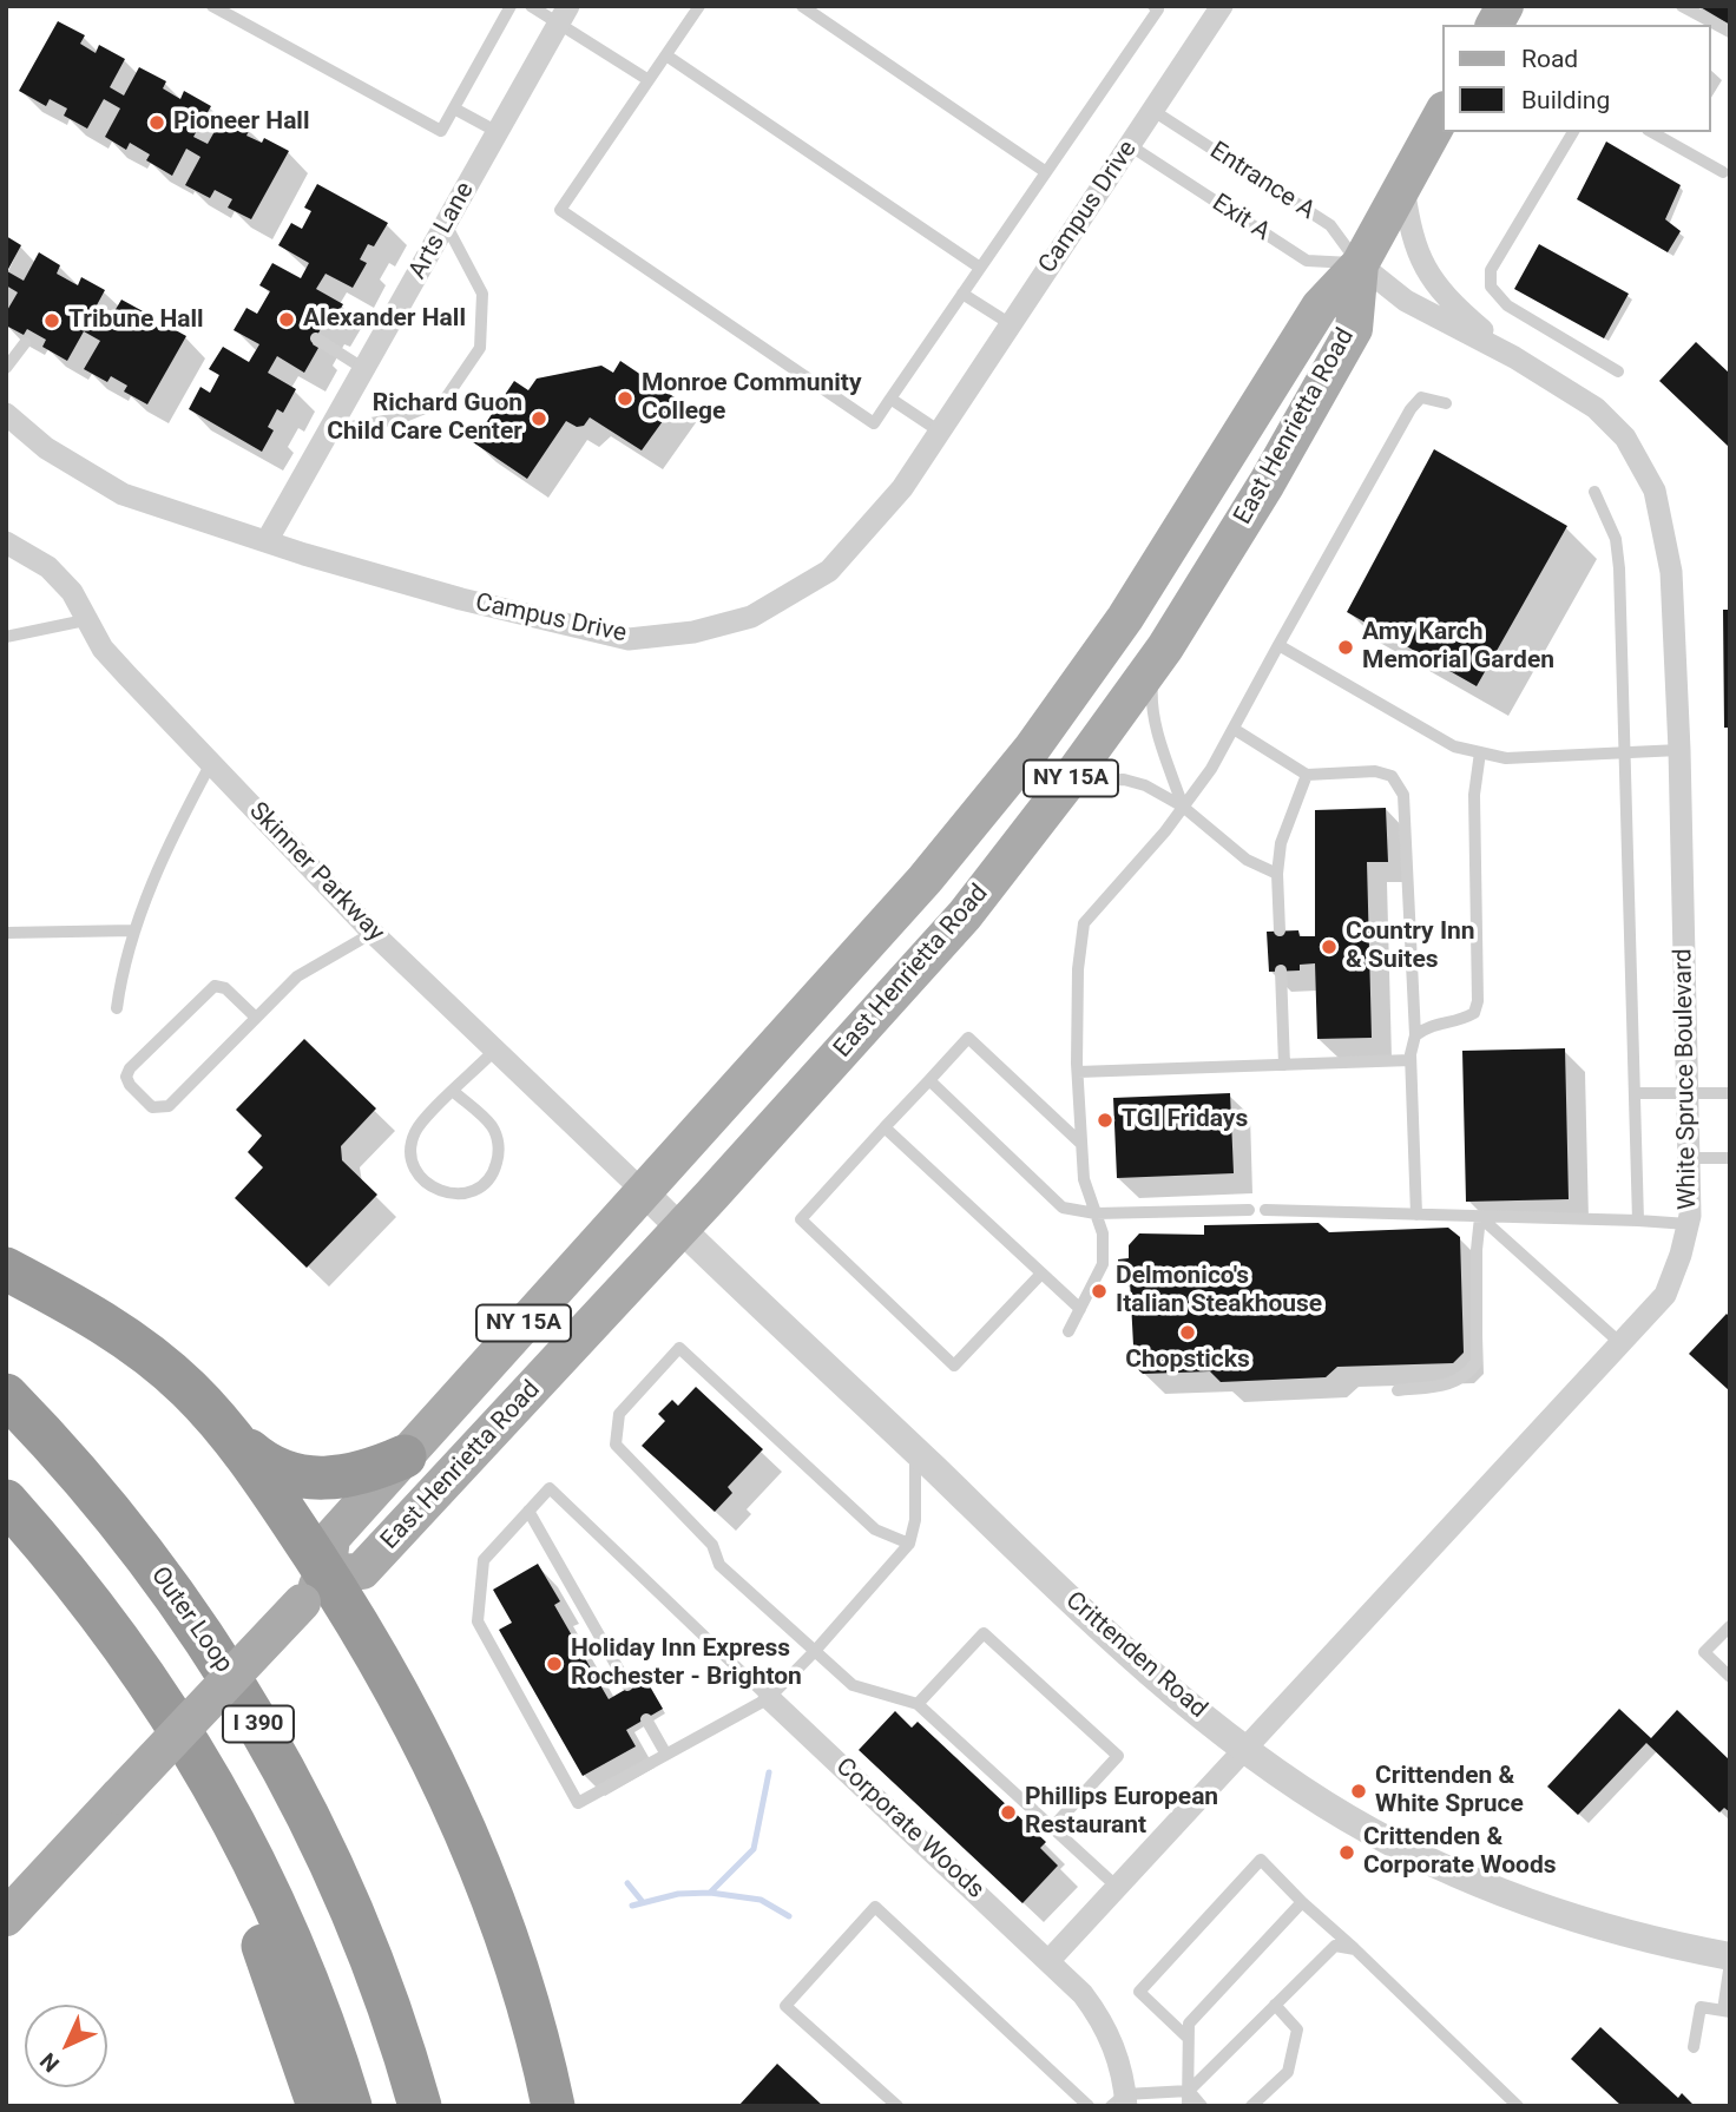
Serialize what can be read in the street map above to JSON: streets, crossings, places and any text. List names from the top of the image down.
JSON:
{
  "streets": {
    "highway": ["Outer Loop", "I 390"],
    "main road": ["East Henrietta Road", "NY 15A"],
    "street": [
      "Campus Drive",
      "Arts Lane",
      "Skinner Parkway",
      "White Spruce Boulevard",
      "Crittenden Road",
      "Corporate Woods"
    ],
    "lane": ["Entrance A", "Exit A"]
  },
  "crossings": [
    ["Entrance A", "Campus Drive"],
    ["Entrance A", "Exit A"],
    ["Entrance A", "East Henrietta Road"],
    ["Entrance A", "White Spruce Boulevard"],
    ["Campus Drive", "Exit A"],
    ["Campus Drive", "Arts Lane"],
    ["Exit A", "East Henrietta Road"],
    ["Exit A", "White Spruce Boulevard"],
    ["East Henrietta Road", "Skinner Parkway"],
    ["East Henrietta Road", "White Spruce Boulevard"],
    ["East Henrietta Road", "Crittenden Road"],
    ["Skinner Parkway", "Crittenden Road"],
    ["White Spruce Boulevard", "Crittenden Road"]
  ],
  "places": [
    "Pioneer Hall",
    "Alexander Hall",
    "Tribune Hall",
    "Monroe Community College",
    "Richard Guon Child Care Center",
    "Amy Karch Memorial Garden",
    "Country Inn & Suites",
    "TGI Fridays",
    "Delmonico's Italian Steakhouse",
    "Chopsticks",
    "Holiday Inn Express Rochester - Brighton",
    "Crittenden & White Spruce",
    "Phillips European Restaurant",
    "Crittenden & Corporate Woods"
  ],
  "legend": ["Road", "Building"],
  "north": "bottom left"
}
